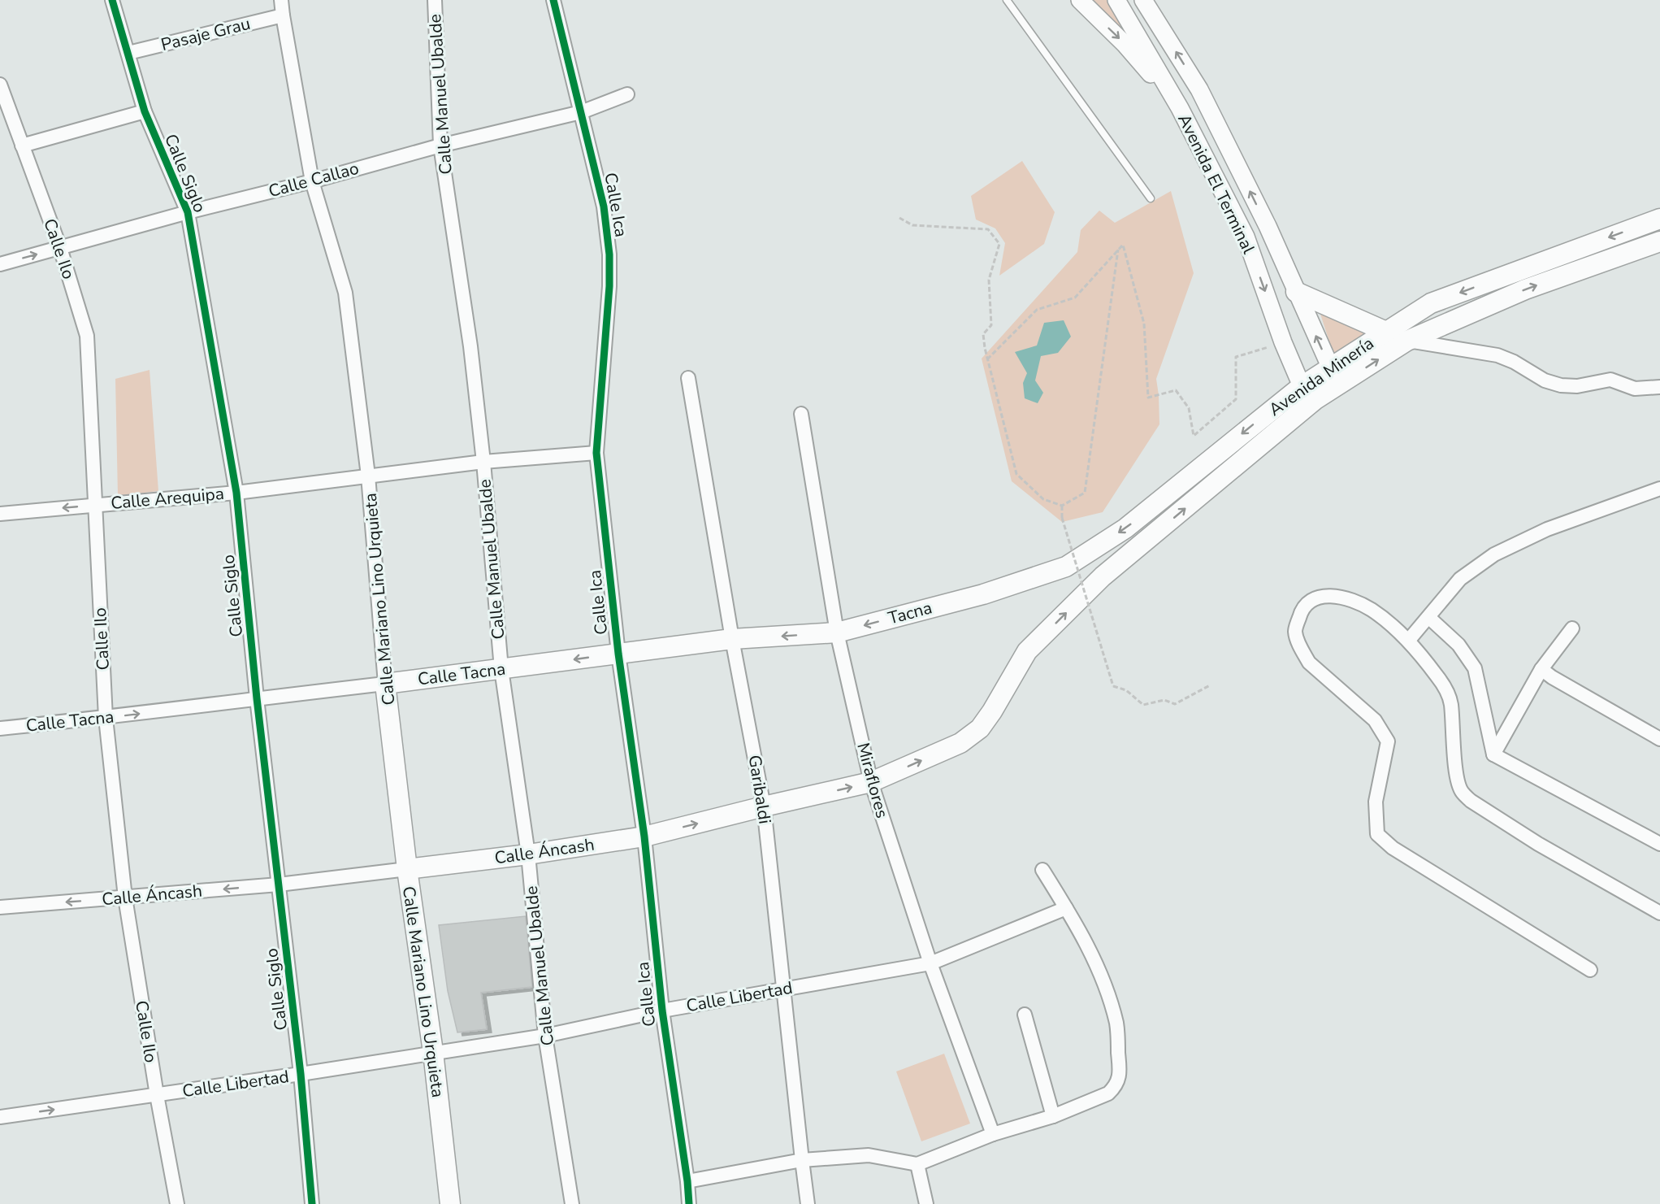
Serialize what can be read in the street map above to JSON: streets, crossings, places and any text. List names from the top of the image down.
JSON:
{
  "streets": {
    "main road": [
      "Avenida Minería",
      "Calle Mariano Lino Urquieta",
      "Tacna",
      "Calle Tacna",
      "Calle Áncash"
    ],
    "street": [
      "Pasaje Grau",
      "Calle Manuel Ubalde",
      "Calle Siglo",
      "Calle Callao",
      "Avenida El Terminal",
      "Calle Ica",
      "Calle Ilo",
      "Calle Arequipa",
      "Miraflores",
      "Garibaldi",
      "Calle Libertad"
    ]
  },
  "crossings": [
    ["Pasaje Grau", "Calle Siglo"],
    ["Pasaje Grau", "Calle Mariano Lino Urquieta"],
    ["Calle Manuel Ubalde", "Calle Callao"],
    ["Calle Manuel Ubalde", "Calle Arequipa"],
    ["Calle Manuel Ubalde", "Calle Tacna"],
    ["Calle Manuel Ubalde", "Calle Áncash"],
    ["Calle Manuel Ubalde", "Calle Libertad"],
    ["Calle Siglo", "Calle Callao"],
    ["Calle Siglo", "Calle Arequipa"],
    ["Calle Siglo", "Calle Tacna"],
    ["Calle Siglo", "Calle Áncash"],
    ["Calle Siglo", "Calle Libertad"],
    ["Calle Callao", "Calle Ica"],
    ["Calle Callao", "Calle Ilo"],
    ["Calle Callao", "Calle Mariano Lino Urquieta"],
    ["Avenida El Terminal", "Avenida Minería"],
    ["Calle Ica", "Calle Arequipa"],
    ["Calle Ica", "Calle Tacna"],
    ["Calle Ica", "Calle Áncash"],
    ["Calle Ica", "Calle Libertad"],
    ["Calle Ilo", "Calle Arequipa"],
    ["Calle Ilo", "Calle Tacna"],
    ["Calle Ilo", "Calle Áncash"],
    ["Calle Ilo", "Calle Libertad"],
    ["Avenida Minería", "Tacna"],
    ["Avenida Minería", "Calle Áncash"],
    ["Calle Arequipa", "Calle Mariano Lino Urquieta"],
    ["Calle Mariano Lino Urquieta", "Calle Tacna"],
    ["Calle Mariano Lino Urquieta", "Calle Áncash"],
    ["Calle Mariano Lino Urquieta", "Calle Libertad"],
    ["Tacna", "Calle Tacna"],
    ["Tacna", "Miraflores"],
    ["Calle Tacna", "Miraflores"],
    ["Calle Tacna", "Garibaldi"],
    ["Miraflores", "Calle Áncash"],
    ["Miraflores", "Calle Libertad"],
    ["Garibaldi", "Calle Áncash"],
    ["Garibaldi", "Calle Libertad"]
  ],
  "one_way": ["Tacna"]
}
